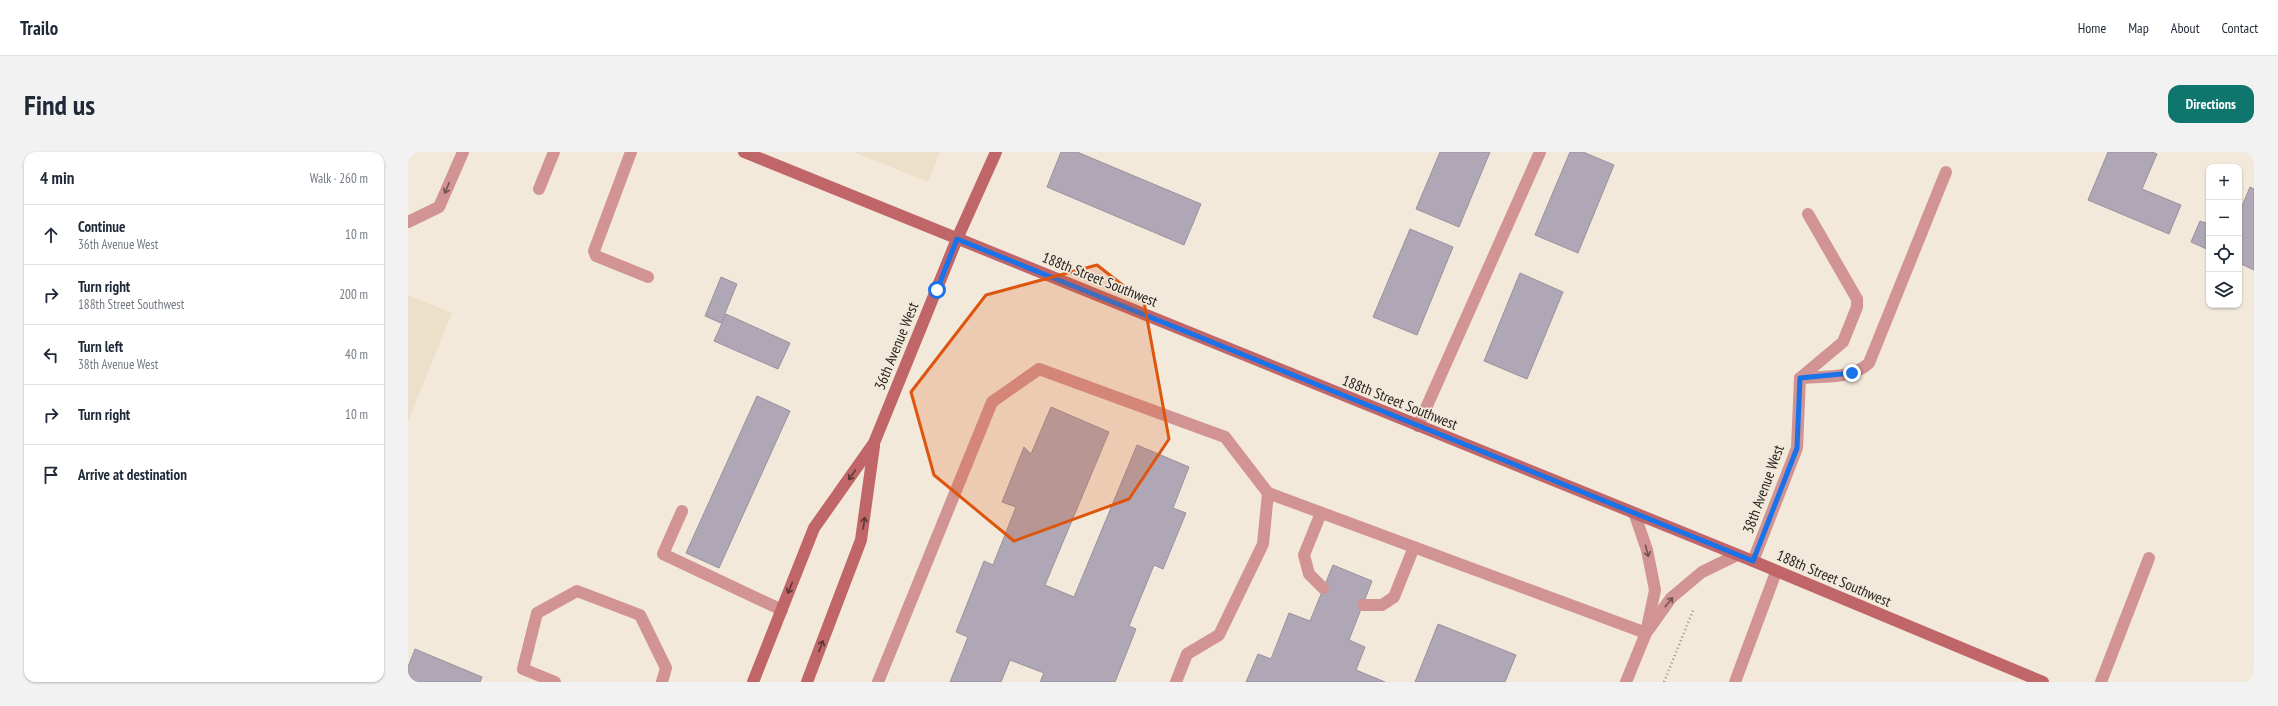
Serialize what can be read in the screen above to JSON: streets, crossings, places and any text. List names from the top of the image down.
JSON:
{
  "streets": {
    "street": ["188th Street Southwest", "36th Avenue West", "38th Avenue West"]
  },
  "crossings": [
    ["188th Street Southwest", "36th Avenue West"],
    ["188th Street Southwest", "38th Avenue West"]
  ],
  "page": {
    "header": "Trailo",
    "nav": [
      "Home",
      "Map",
      "About",
      "Contact"
    ],
    "buttons": "Directions",
    "title": "Find us",
    "heading": ["4 min", "Walk · 260 m"],
    "map_buttons": ["+", "−"],
    "list": [
      ["Continue", "36th Avenue West", "10 m"],
      ["Turn right", "188th Street Southwest", "200 m"],
      ["Turn left", "38th Avenue West", "40 m"],
      ["Turn right", "10 m"],
      "Arrive at destination"
    ]
  }
}
